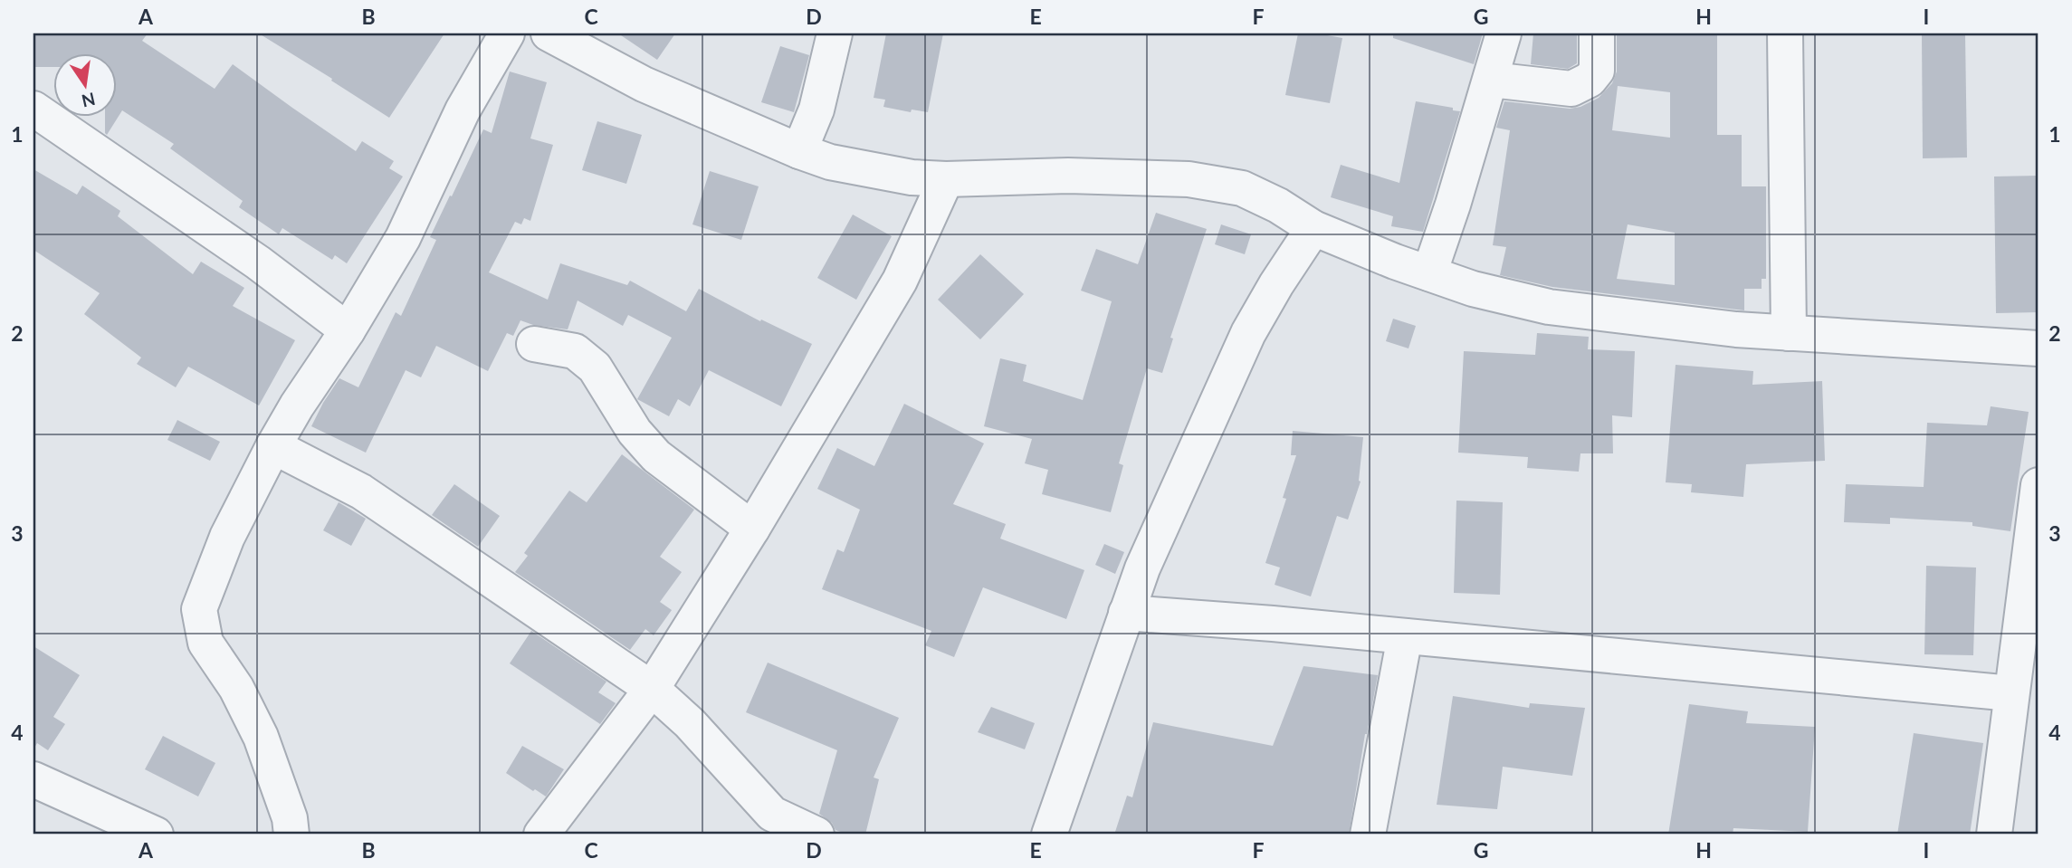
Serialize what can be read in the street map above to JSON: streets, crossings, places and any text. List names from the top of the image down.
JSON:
{
  "north": "bottom",
  "grid": {
    "columns": [
      "A",
      "B",
      "C",
      "D",
      "E",
      "F",
      "G",
      "H",
      "I"
    ],
    "rows": [
      "1",
      "2",
      "3",
      "4"
    ]
  }
}
